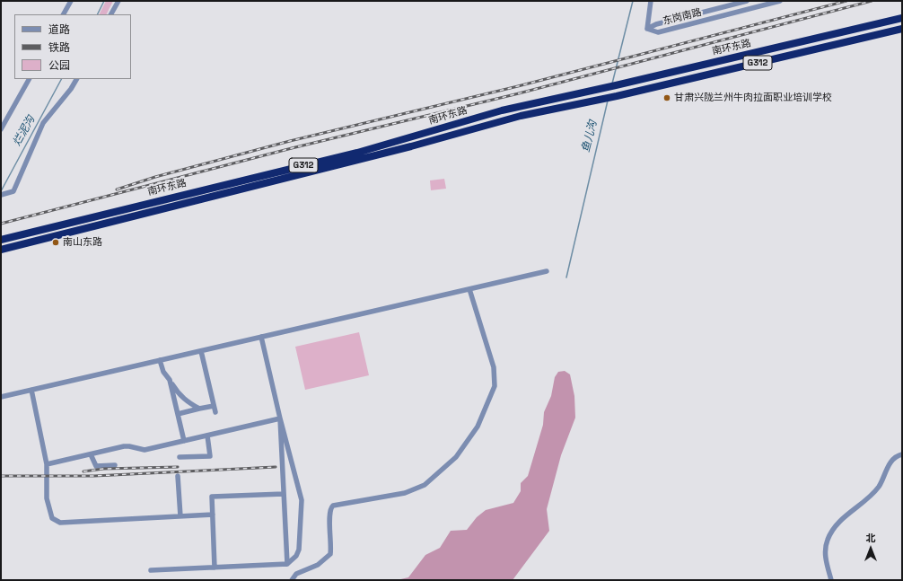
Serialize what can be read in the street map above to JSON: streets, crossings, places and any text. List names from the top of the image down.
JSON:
{
  "streets": {
    "highway": ["南环东路", "G312"],
    "street": ["东岗南路"]
  },
  "water": ["烂泥沟", "鱼儿沟"],
  "places": ["甘肃兴陇兰州牛肉拉面职业培训学校", "南山东路"],
  "legend": ["道路", "铁路", "公园"],
  "north": "top"
}
